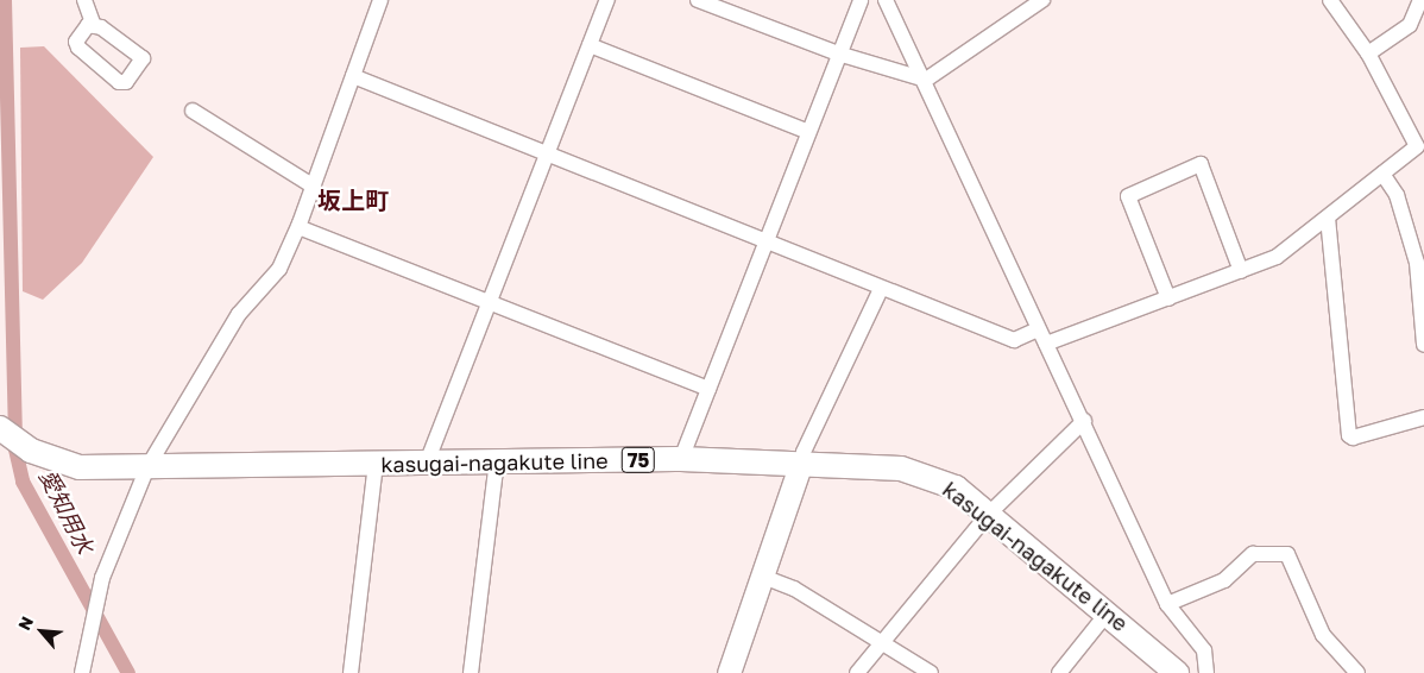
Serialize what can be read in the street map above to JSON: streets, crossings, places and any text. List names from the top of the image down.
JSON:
{
  "streets": {
    "main road": ["75", "kasugai-nagakute line"]
  },
  "districts": ["坂上町"],
  "water": ["愛知用水"],
  "north": "top left"
}
